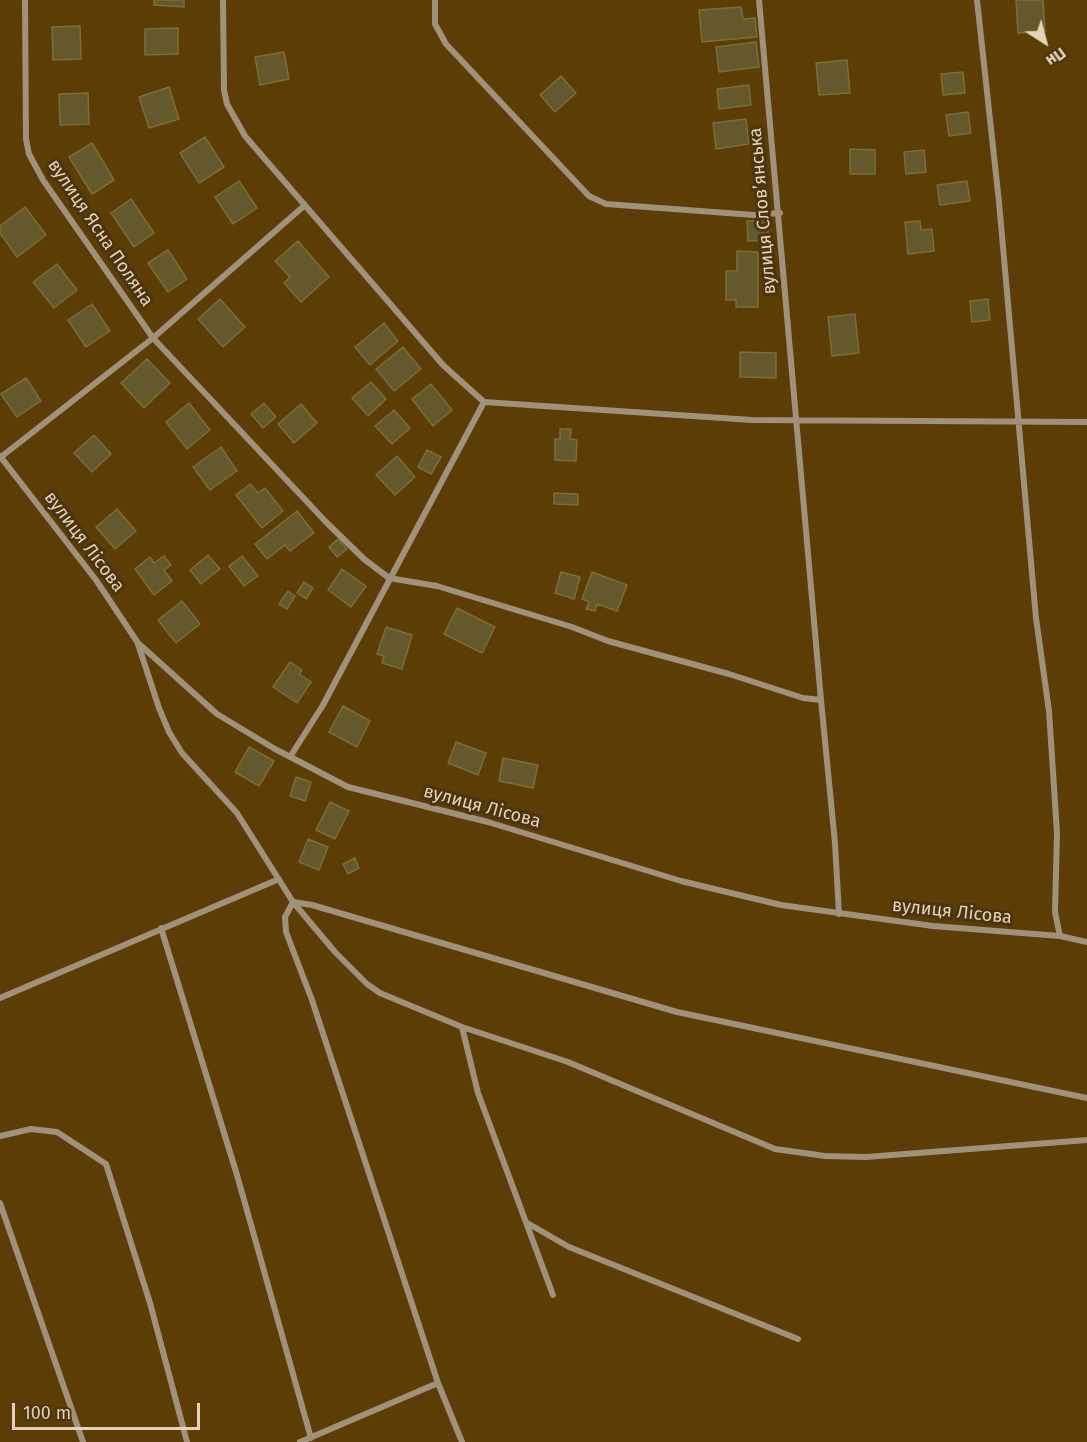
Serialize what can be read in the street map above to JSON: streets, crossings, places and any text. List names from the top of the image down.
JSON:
{
  "streets": {
    "street": ["вулиця Словʼянська", "вулиця Ясна Поляна", "вулиця Лісова"]
  },
  "crossings": [
    ["вулиця Словʼянська", "вулиця Лісова"]
  ],
  "scale_bar": "100 m",
  "north": "bottom right"
}
